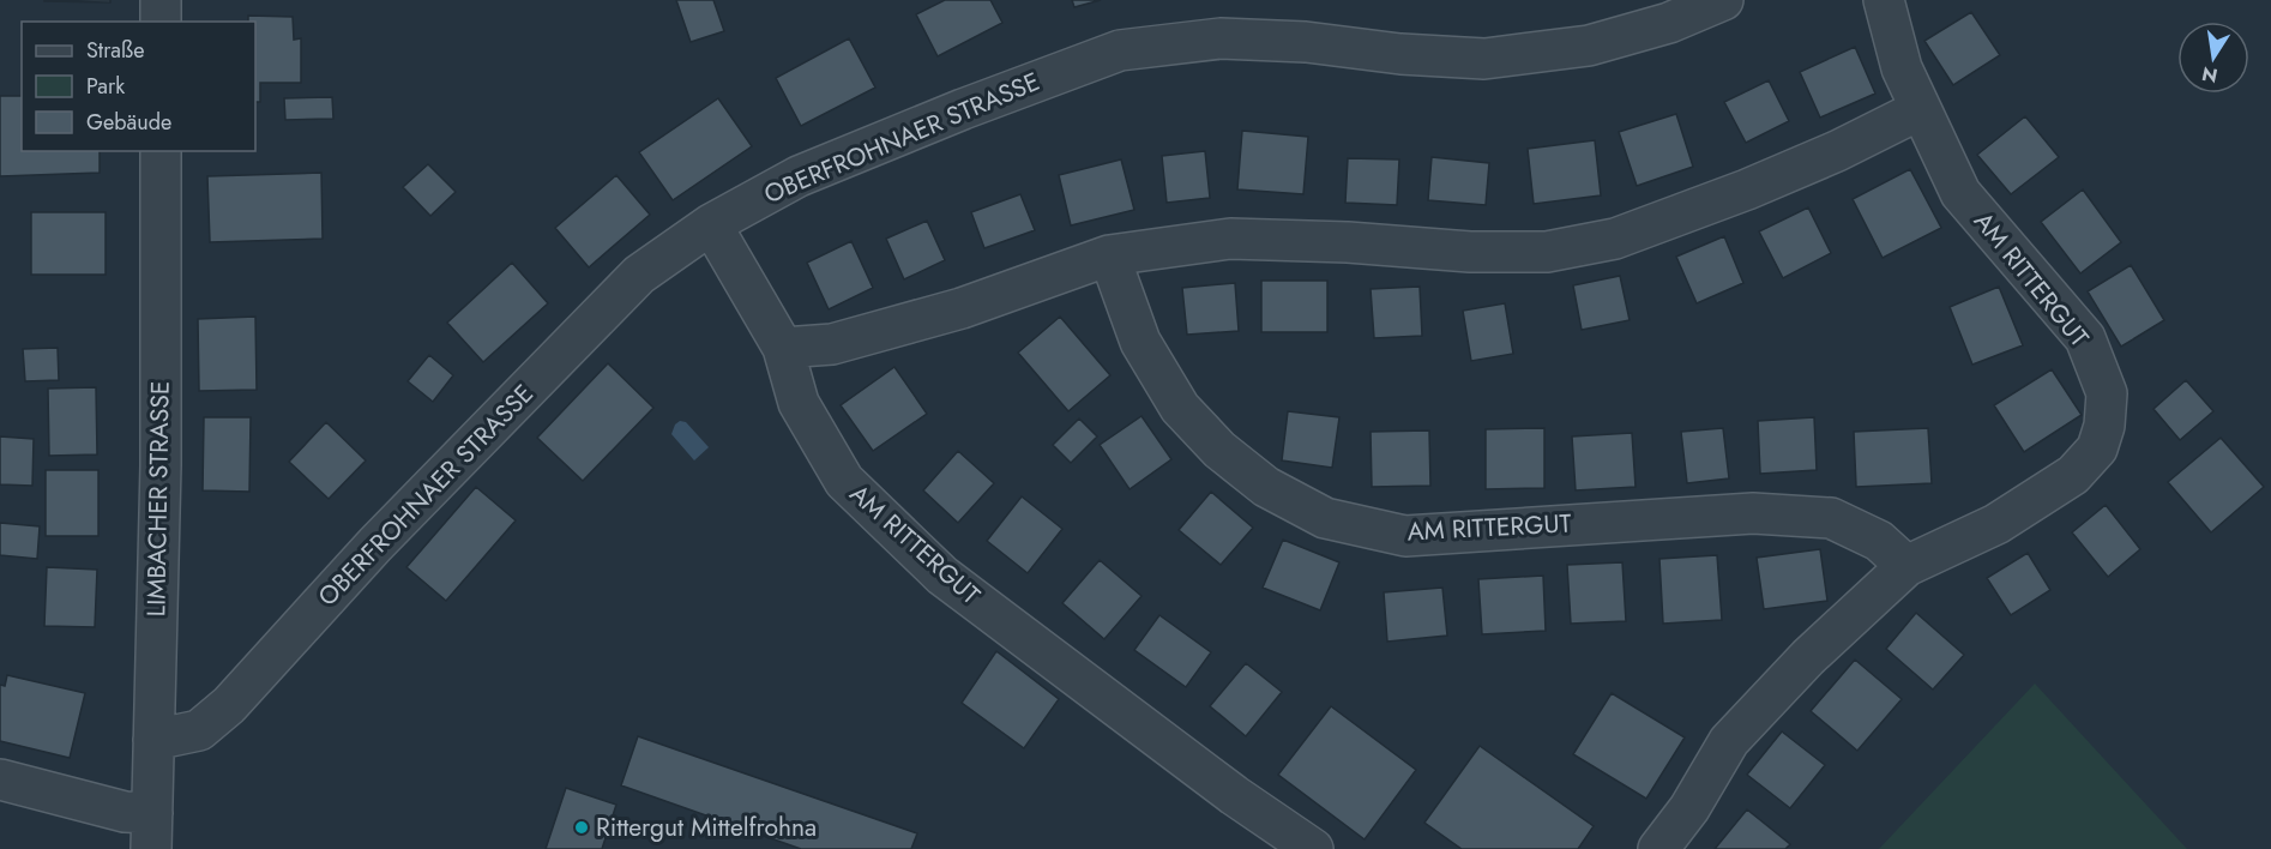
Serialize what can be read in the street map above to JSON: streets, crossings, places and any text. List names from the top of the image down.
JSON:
{
  "streets": {
    "street": ["OBERFROHNAER STRASSE", "AM RITTERGUT", "LIMBACHER STRASSE"]
  },
  "crossings": [
    ["OBERFROHNAER STRASSE", "AM RITTERGUT"],
    ["OBERFROHNAER STRASSE", "LIMBACHER STRASSE"]
  ],
  "places": ["Rittergut Mittelfrohna"],
  "legend": ["Straße", "Park", "Gebäude"],
  "north": "bottom"
}
